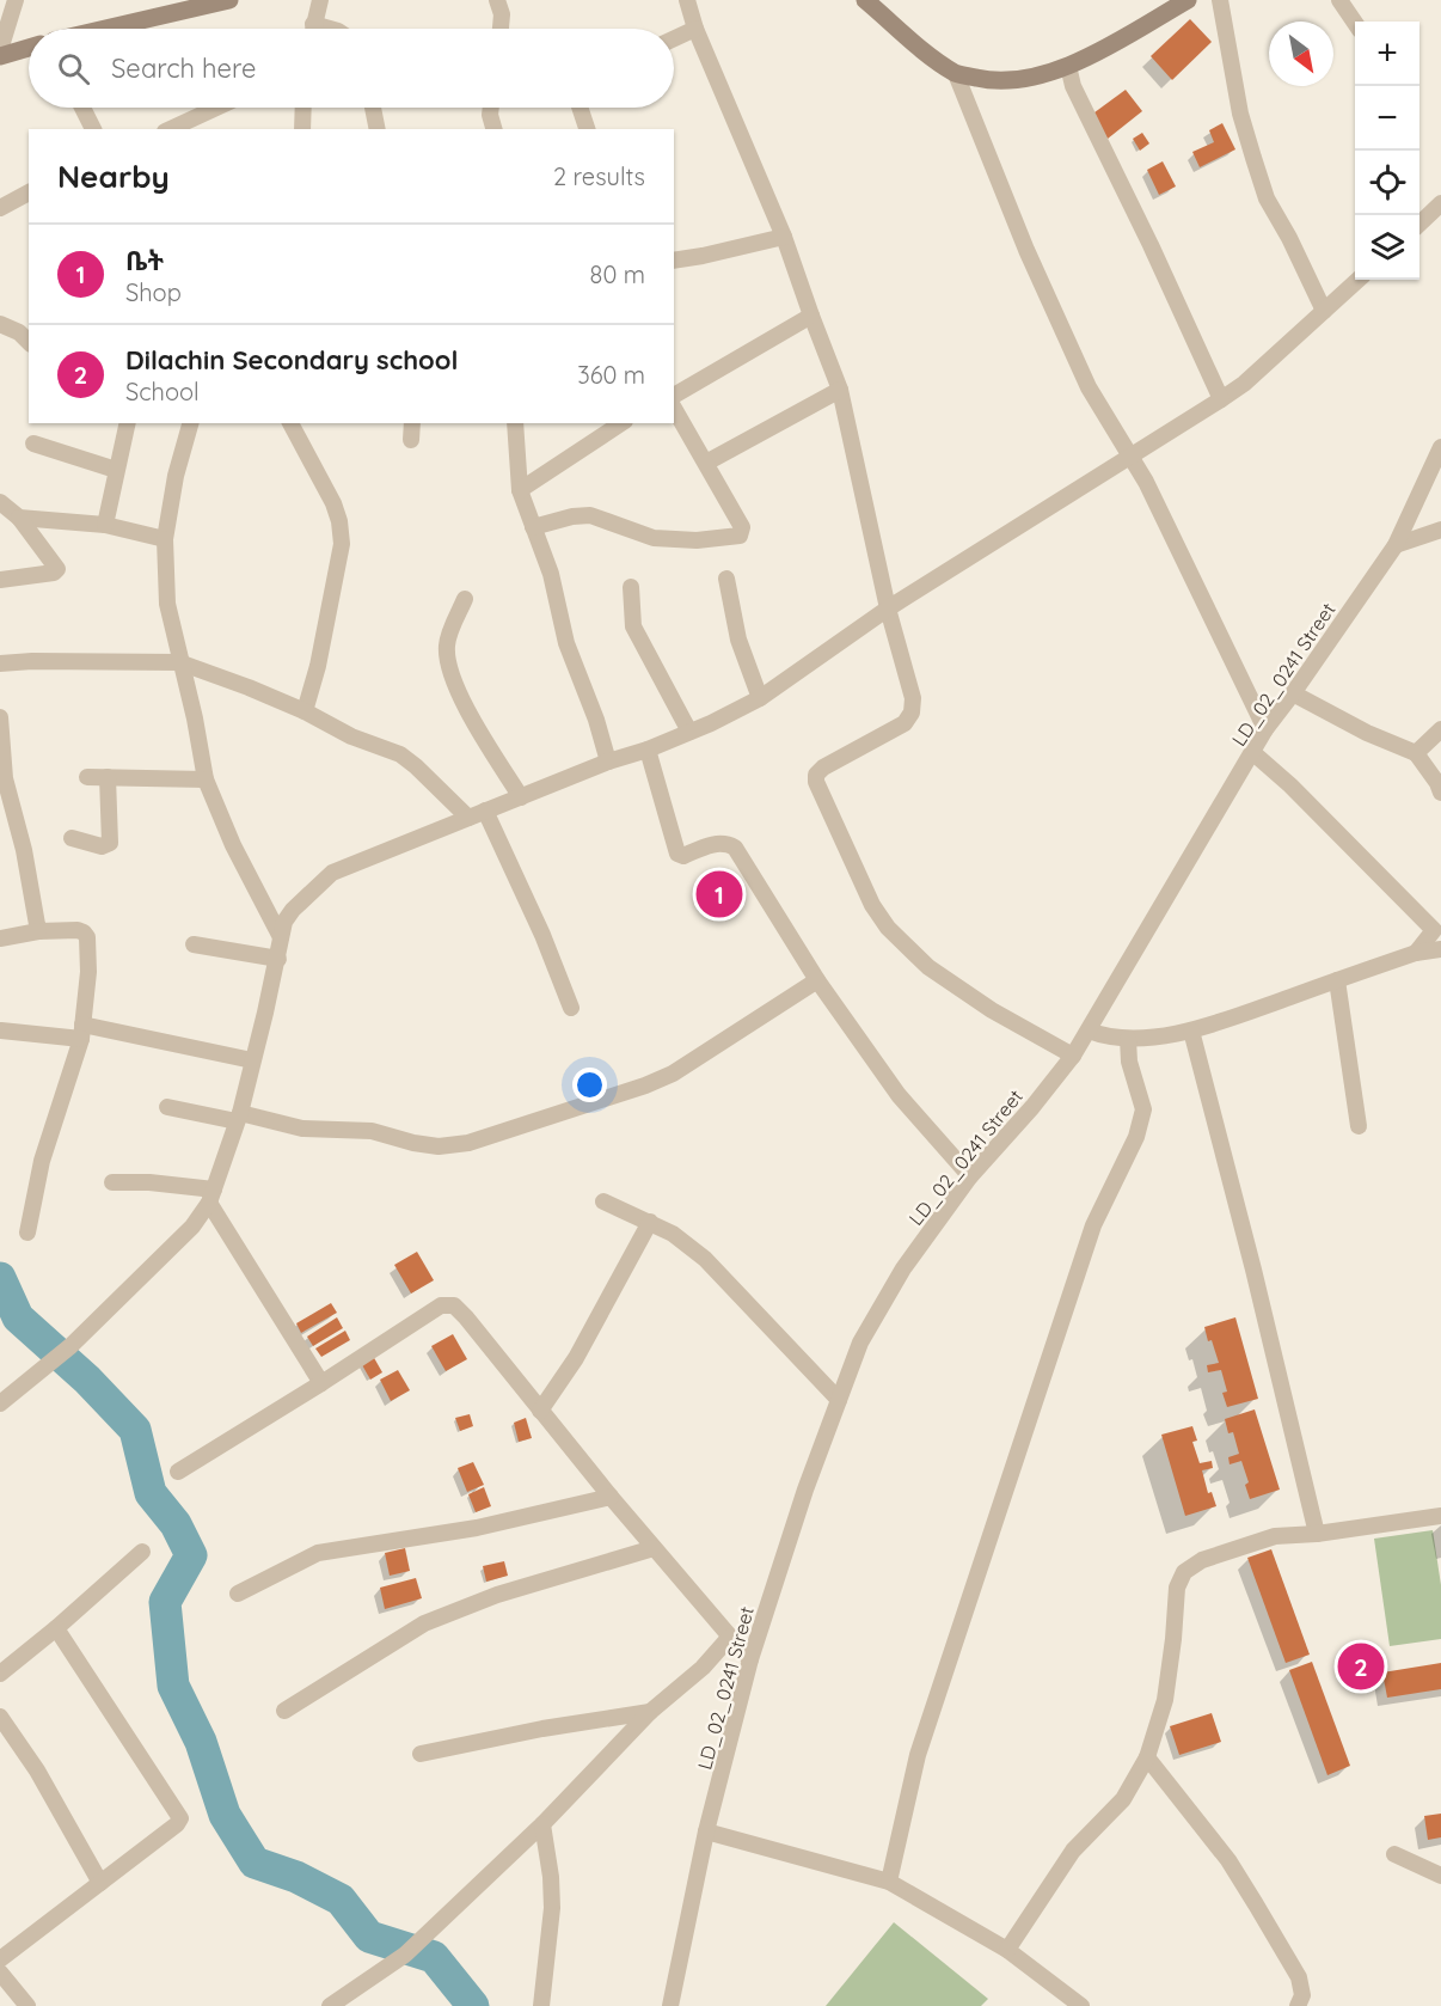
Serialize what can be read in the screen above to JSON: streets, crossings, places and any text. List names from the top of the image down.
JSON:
{
  "streets": {
    "street": ["LD_02_0241 Street"]
  },
  "north": "bottom right",
  "page": {
    "map_buttons": ["+", "−"],
    "search": "Search here",
    "heading": ["Nearby", "2 results"],
    "list": [
      {
        "mark": "1",
        "name": "ቤት",
        "note": "Shop",
        "value": "80 m"
      },
      {
        "mark": "2",
        "name": "Dilachin Secondary school",
        "note": "School",
        "value": "360 m"
      }
    ],
    "pins": ["1", "2"]
  }
}
